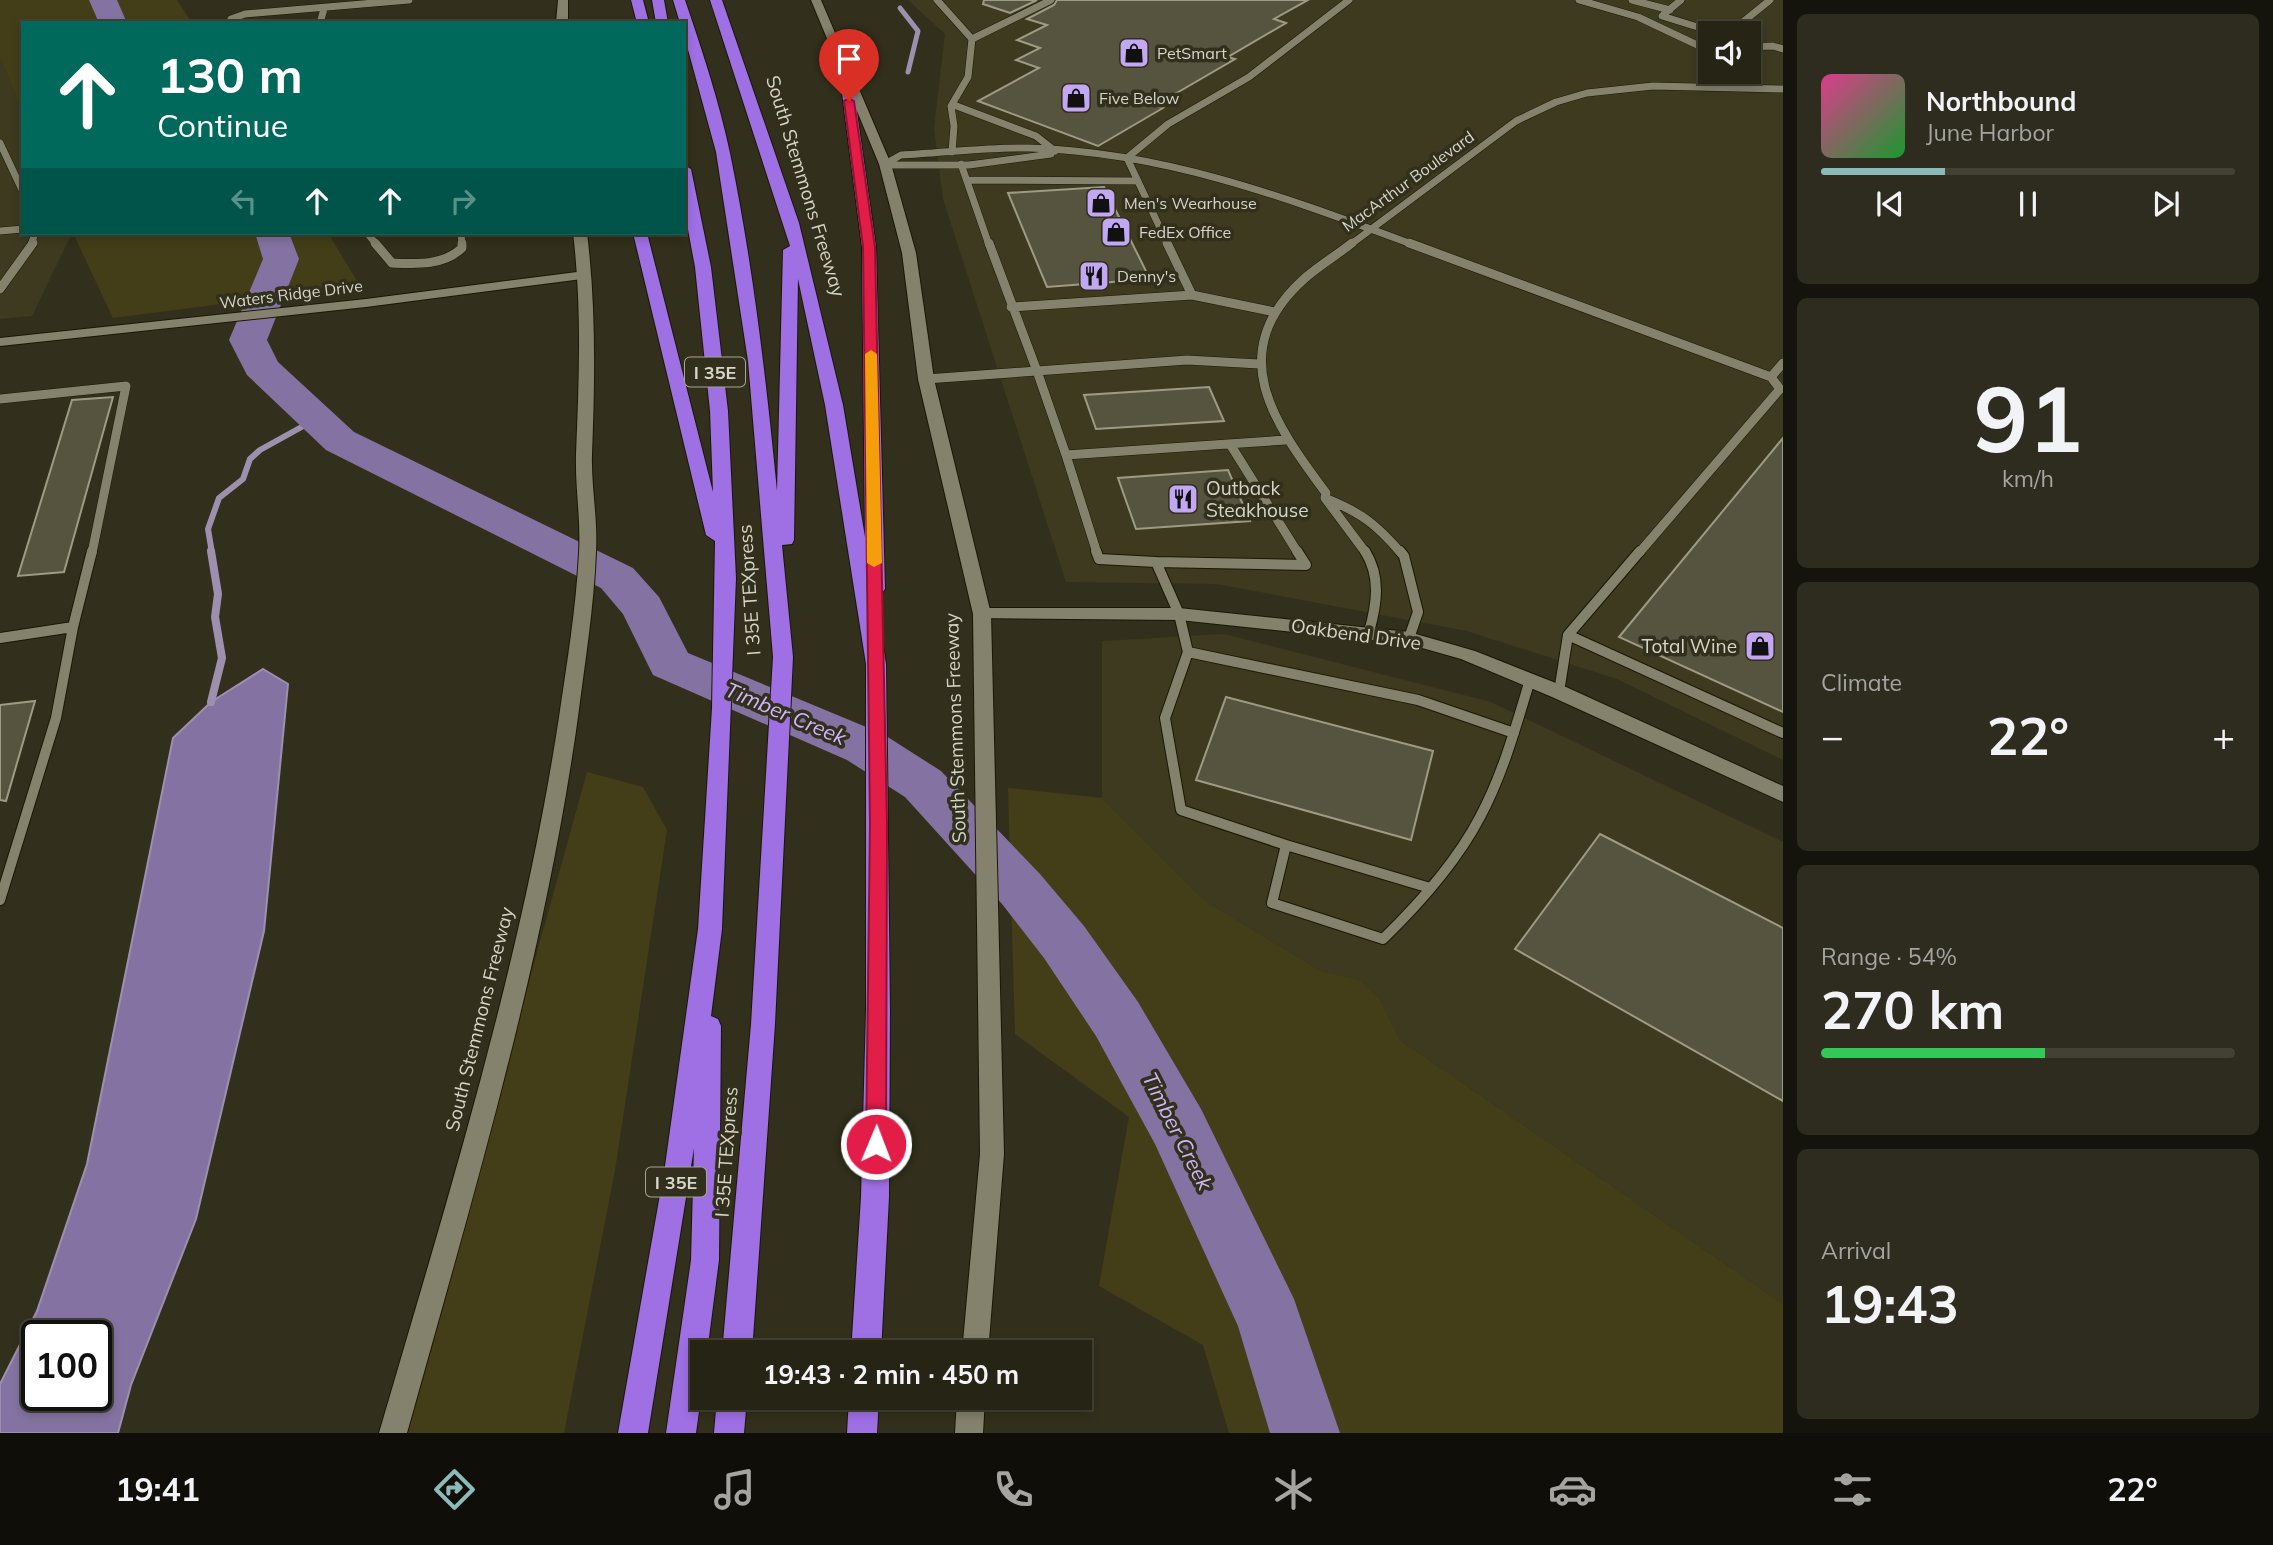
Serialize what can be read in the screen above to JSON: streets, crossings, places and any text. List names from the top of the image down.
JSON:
{
  "streets": {
    "highway": ["South Stemmons Freeway", "I 35E", "I 35E TEXpress"],
    "main road": ["Waters Ridge Drive", "Oakbend Drive"],
    "lane": ["MacArthur Boulevard"]
  },
  "crossings": [
    ["MacArthur Boulevard", "Oakbend Drive"],
    ["South Stemmons Freeway", "Waters Ridge Drive"],
    ["South Stemmons Freeway", "Oakbend Drive"]
  ],
  "water": ["Timber Creek"],
  "places": {
    "shop": [
      "PetSmart",
      "Five Below",
      "Men's Wearhouse",
      "FedEx Office",
      "Total Wine"
    ],
    "restaurant": ["Denny's", "Outback Steakhouse"]
  },
  "page": {
    "turn": ["130 m", "Continue"],
    "song": ["Northbound", "June Harbor"],
    "tile": [
      ["91", "km/h"],
      "Climate",
      ["Range · 54%", "270 km"],
      ["Arrival", "19:43"]
    ],
    "heat": ["−", "22°", "+"],
    "limit": "100",
    "trip": "19:43 · 2 min · 450 m",
    "tabs": ["19:41", "22°"]
  }
}
